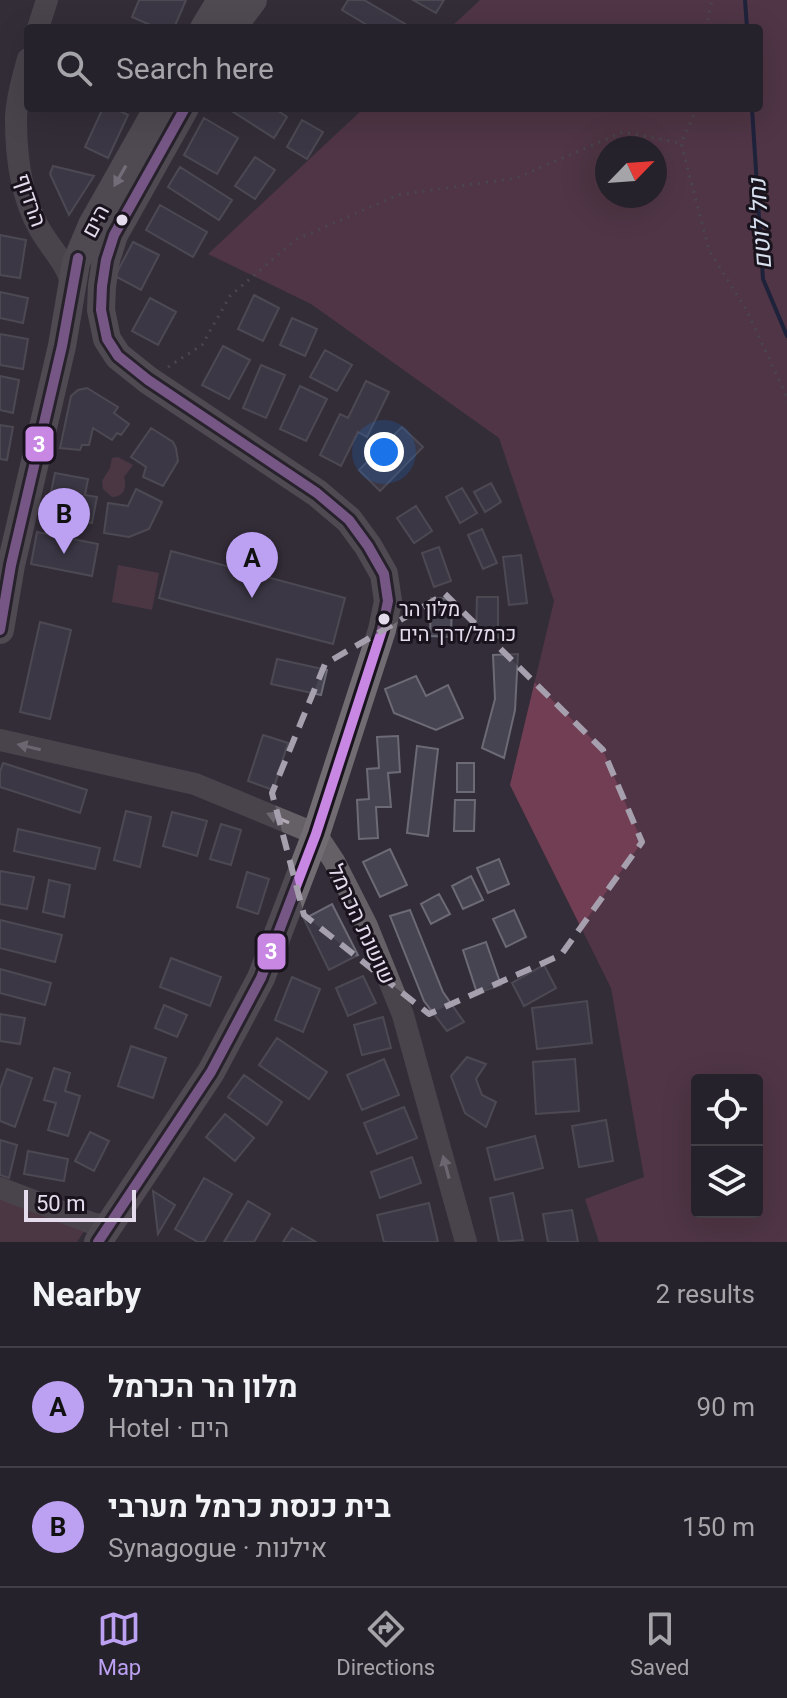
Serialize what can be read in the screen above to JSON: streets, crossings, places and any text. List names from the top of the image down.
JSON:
{
  "streets": {
    "main road": ["הים"],
    "street": ["הרדוף", "שושנת הכרמל"]
  },
  "crossings": [
    ["הרדוף", "הים"],
    ["הים", "שושנת הכרמל"]
  ],
  "one_way": ["שושנת הכרמל"],
  "water": ["נחל לוטם"],
  "places": ["מלון הר כרמל/דרך הים"],
  "lines": ["transit line 3"],
  "scale_bar": "50 m",
  "north": "top right",
  "page": {
    "search": "Search here",
    "pins": ["B", "A"],
    "scale": "50 m",
    "heading": ["Nearby", "2 results"],
    "list": [
      {
        "mark": "A",
        "name": "מלון הר הכרמל",
        "note": "Hotel · הים",
        "value": "90 m"
      },
      {
        "mark": "B",
        "name": "בית כנסת כרמל מערבי",
        "note": "Synagogue · אילנות",
        "value": "150 m"
      }
    ],
    "nav": ["Map", "Directions", "Saved"]
  }
}
